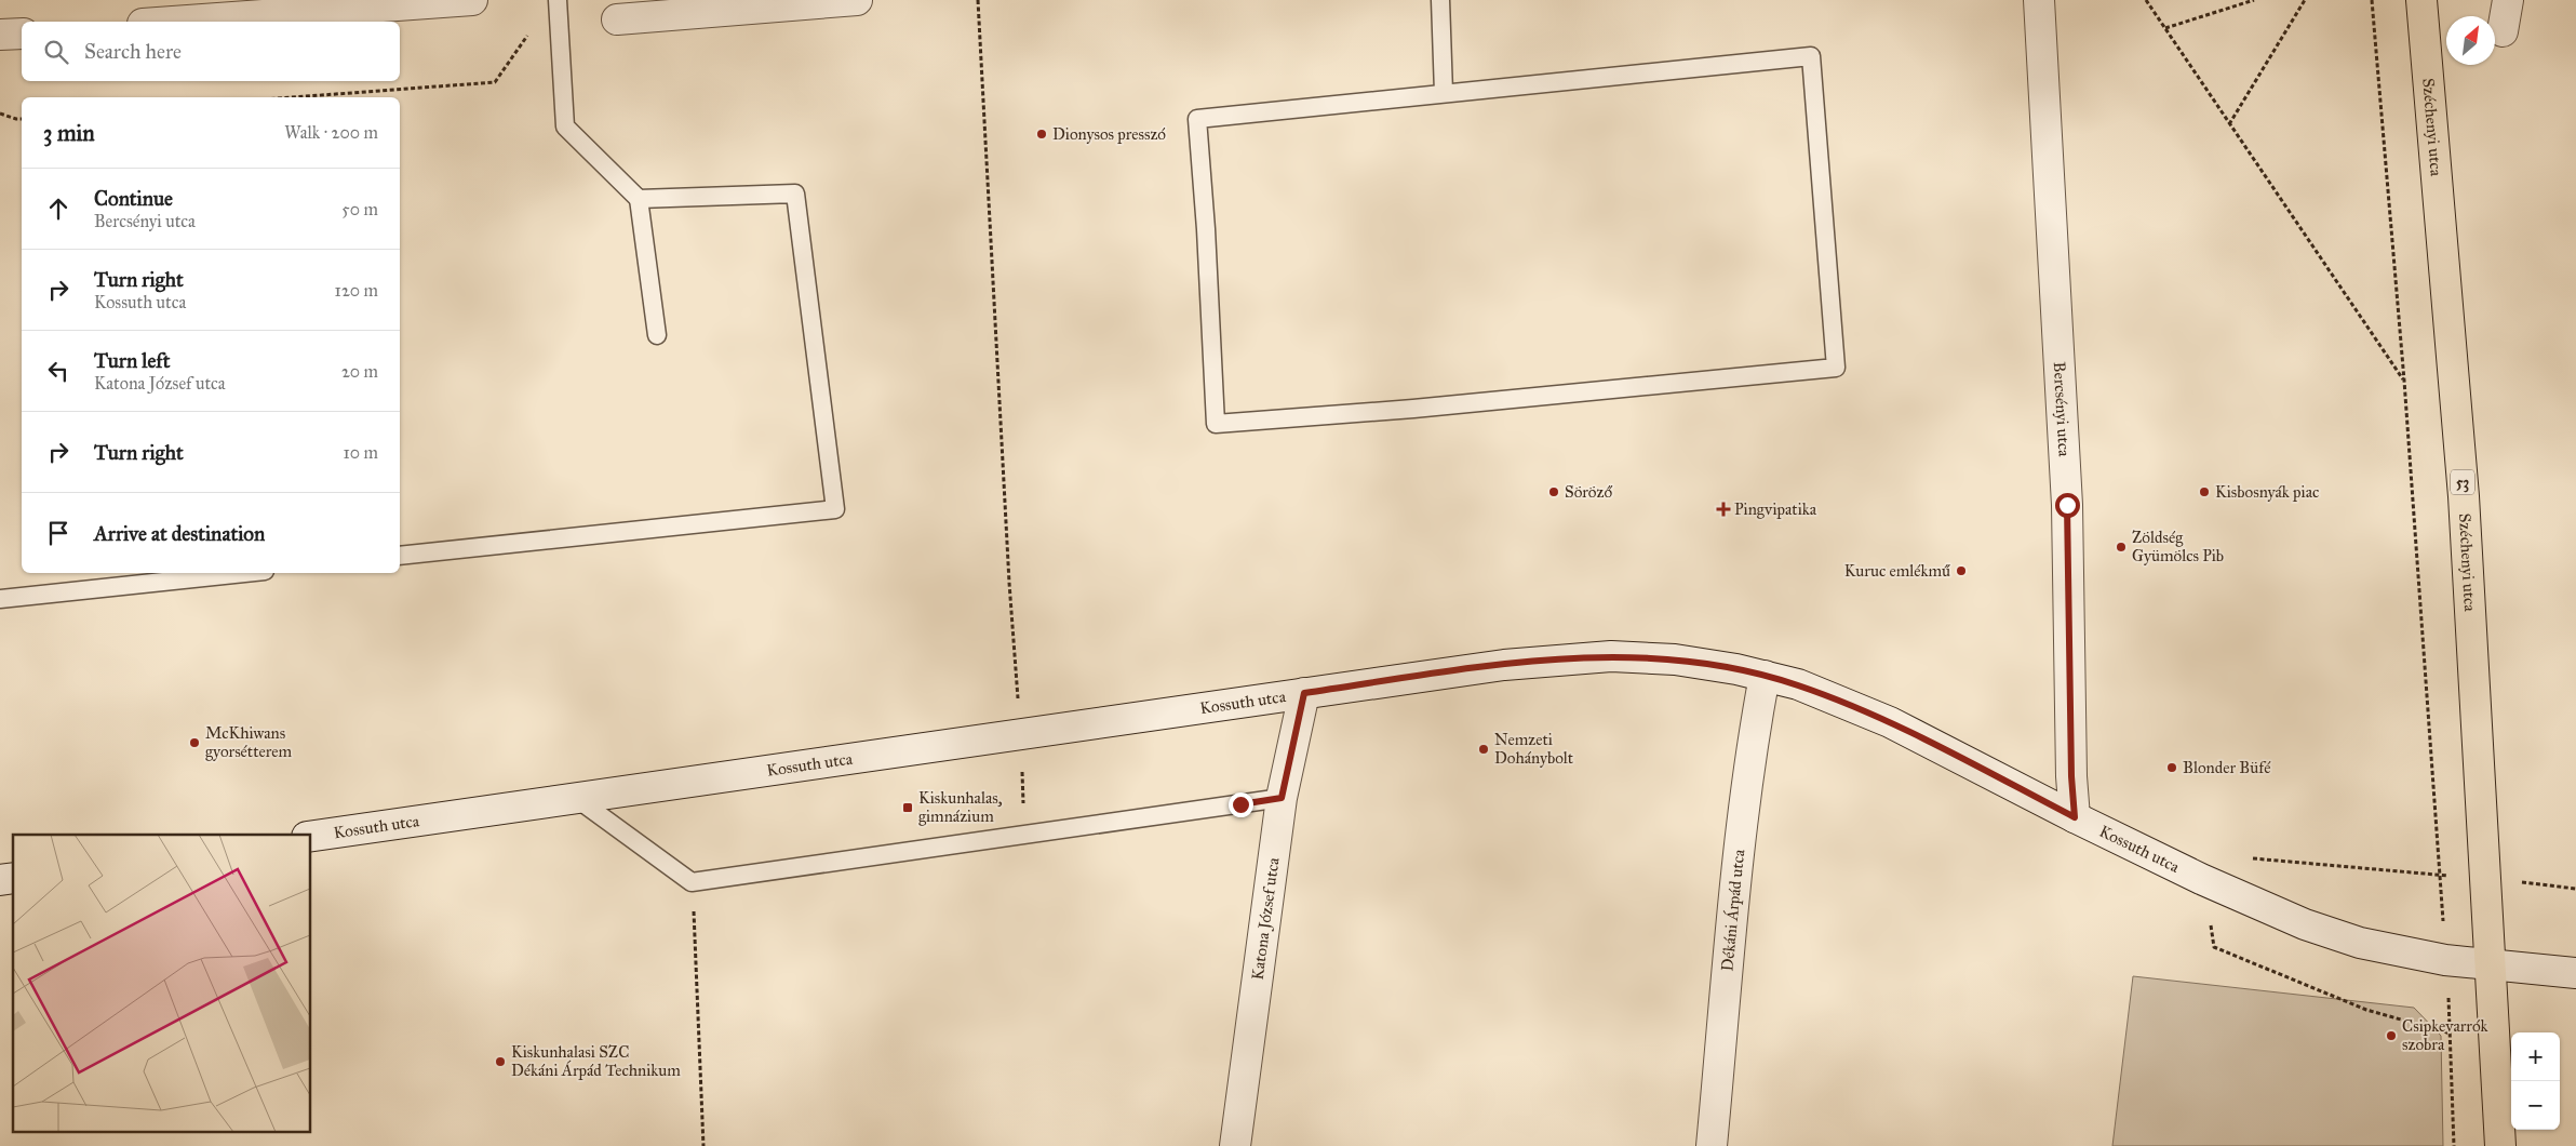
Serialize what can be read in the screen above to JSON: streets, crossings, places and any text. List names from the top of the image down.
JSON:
{
  "streets": {
    "main road": ["Széchenyi utca", "53"],
    "street": [
      "Bercsényi utca",
      "Kossuth utca",
      "Dékáni Árpád utca",
      "Katona József utca"
    ]
  },
  "crossings": [
    ["Széchenyi utca", "53"],
    ["Széchenyi utca", "Kossuth utca"],
    ["Bercsényi utca", "Kossuth utca"],
    ["53", "Kossuth utca"],
    ["Kossuth utca", "Dékáni Árpád utca"],
    ["Kossuth utca", "Katona József utca"]
  ],
  "places": {
    "other": [
      "Dionysos presszó",
      "Söröző",
      "Kisbosnyák piac",
      "Zöldség Gyümölcs Pib",
      "Kuruc emlékmű",
      "McKhiwans gyorsétterem",
      "Nemzeti Dohánybolt",
      "Blonder Büfé",
      "Csipkevarrók szobra",
      "Kiskunhalasi SZC Dékáni Árpád Technikum"
    ],
    "health": ["Pingvipatika"],
    "transit": ["Kiskunhalas, gimnázium"]
  },
  "north": "top right",
  "page": {
    "search": "Search here",
    "heading": ["3 min", "Walk · 200 m"],
    "list": [
      ["Continue", "Bercsényi utca", "50 m"],
      ["Turn right", "Kossuth utca", "120 m"],
      ["Turn left", "Katona József utca", "20 m"],
      ["Turn right", "10 m"],
      "Arrive at destination"
    ],
    "map_buttons": ["+", "−"]
  }
}
